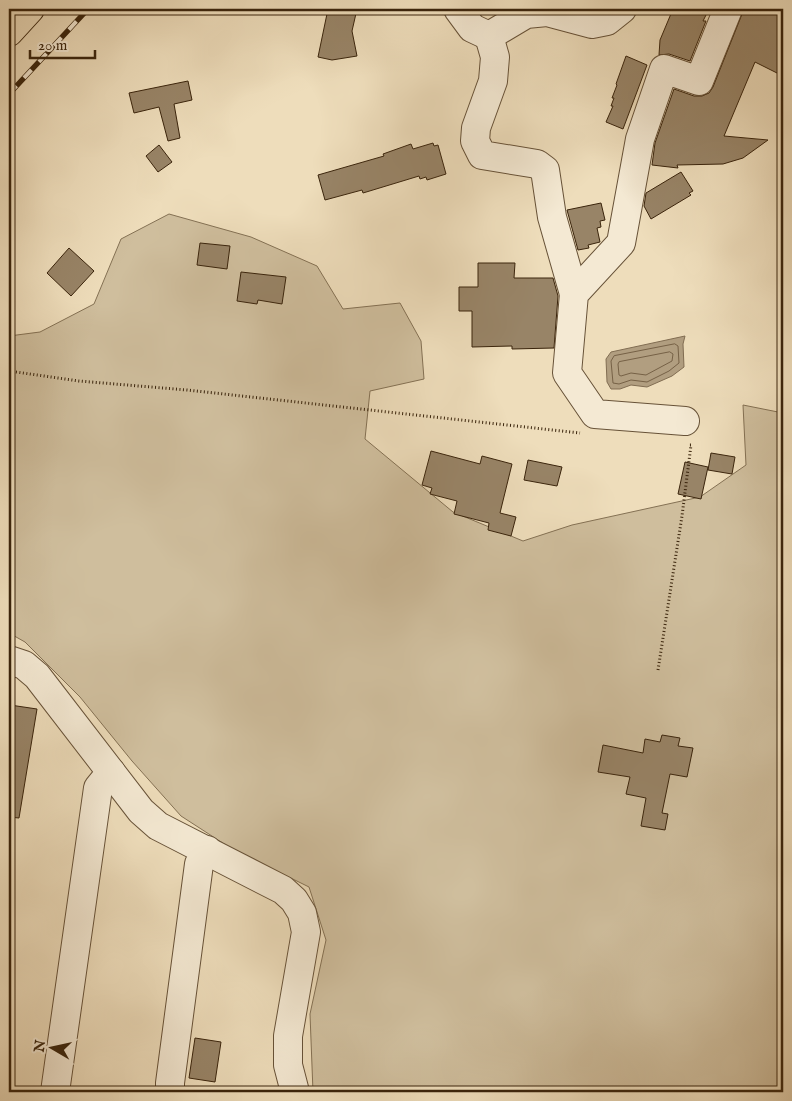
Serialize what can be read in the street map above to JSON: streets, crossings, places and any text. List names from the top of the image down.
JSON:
{
  "scale_bar": "20 m",
  "north": "left"
}
